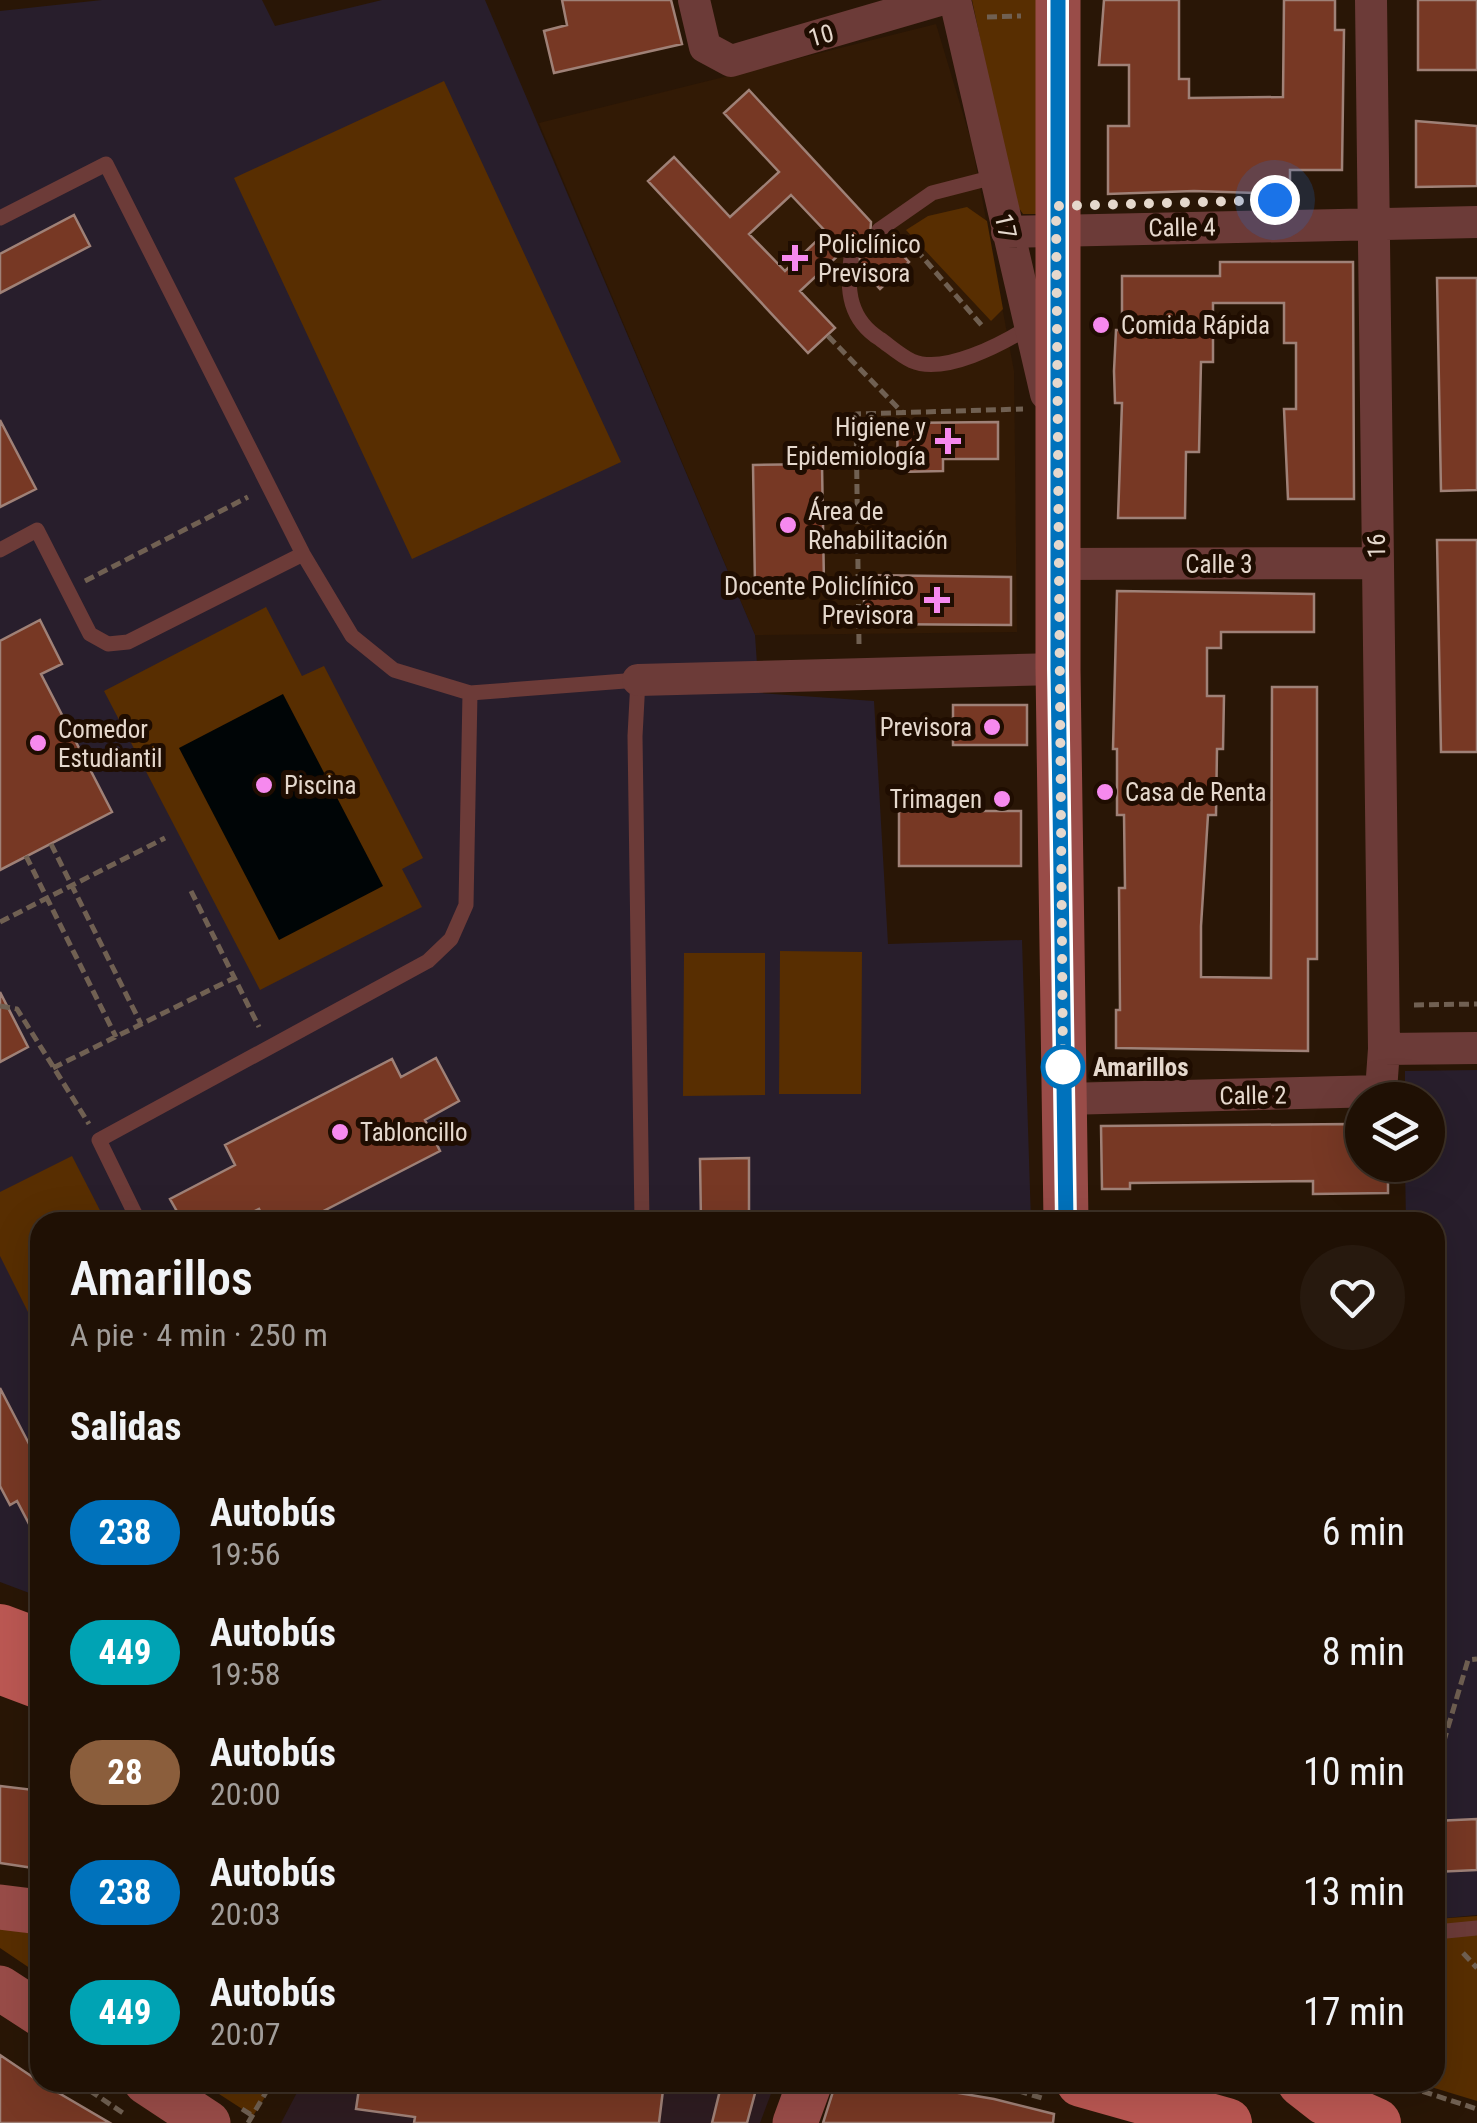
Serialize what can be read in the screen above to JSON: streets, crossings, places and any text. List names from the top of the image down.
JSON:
{
  "streets": {
    "street": [
      "10",
      "17",
      "Calle 4",
      "16",
      "Calle 3",
      "Calle 2"
    ]
  },
  "crossings": [
    ["17", "Calle 4"],
    ["Calle 4", "16"],
    ["16", "Calle 3"]
  ],
  "places": {
    "health": ["Policlínico Previsora", "Higiene y Epidemiología", "Docente Policlínico Previsora"],
    "other": [
      "Comida Rápida",
      "Área de Rehabilitación",
      "Previsora",
      "Comedor Estudiantil",
      "Piscina",
      "Casa de Renta",
      "Trimagen",
      "Amarillos",
      "Tabloncillo"
    ]
  },
  "lines": ["bus line 238"],
  "page": {
    "heading": [
      ["Amarillos", "A pie · 4 min · 250 m"],
      "Salidas"
    ],
    "list": [
      {
        "mark": "238",
        "name": "Autobús",
        "note": "19:56",
        "value": "6 min"
      },
      {
        "mark": "449",
        "name": "Autobús",
        "note": "19:58",
        "value": "8 min"
      },
      {
        "mark": "28",
        "name": "Autobús",
        "note": "20:00",
        "value": "10 min"
      },
      {
        "mark": "238",
        "name": "Autobús",
        "note": "20:03",
        "value": "13 min"
      },
      {
        "mark": "449",
        "name": "Autobús",
        "note": "20:07",
        "value": "17 min"
      }
    ]
  }
}
